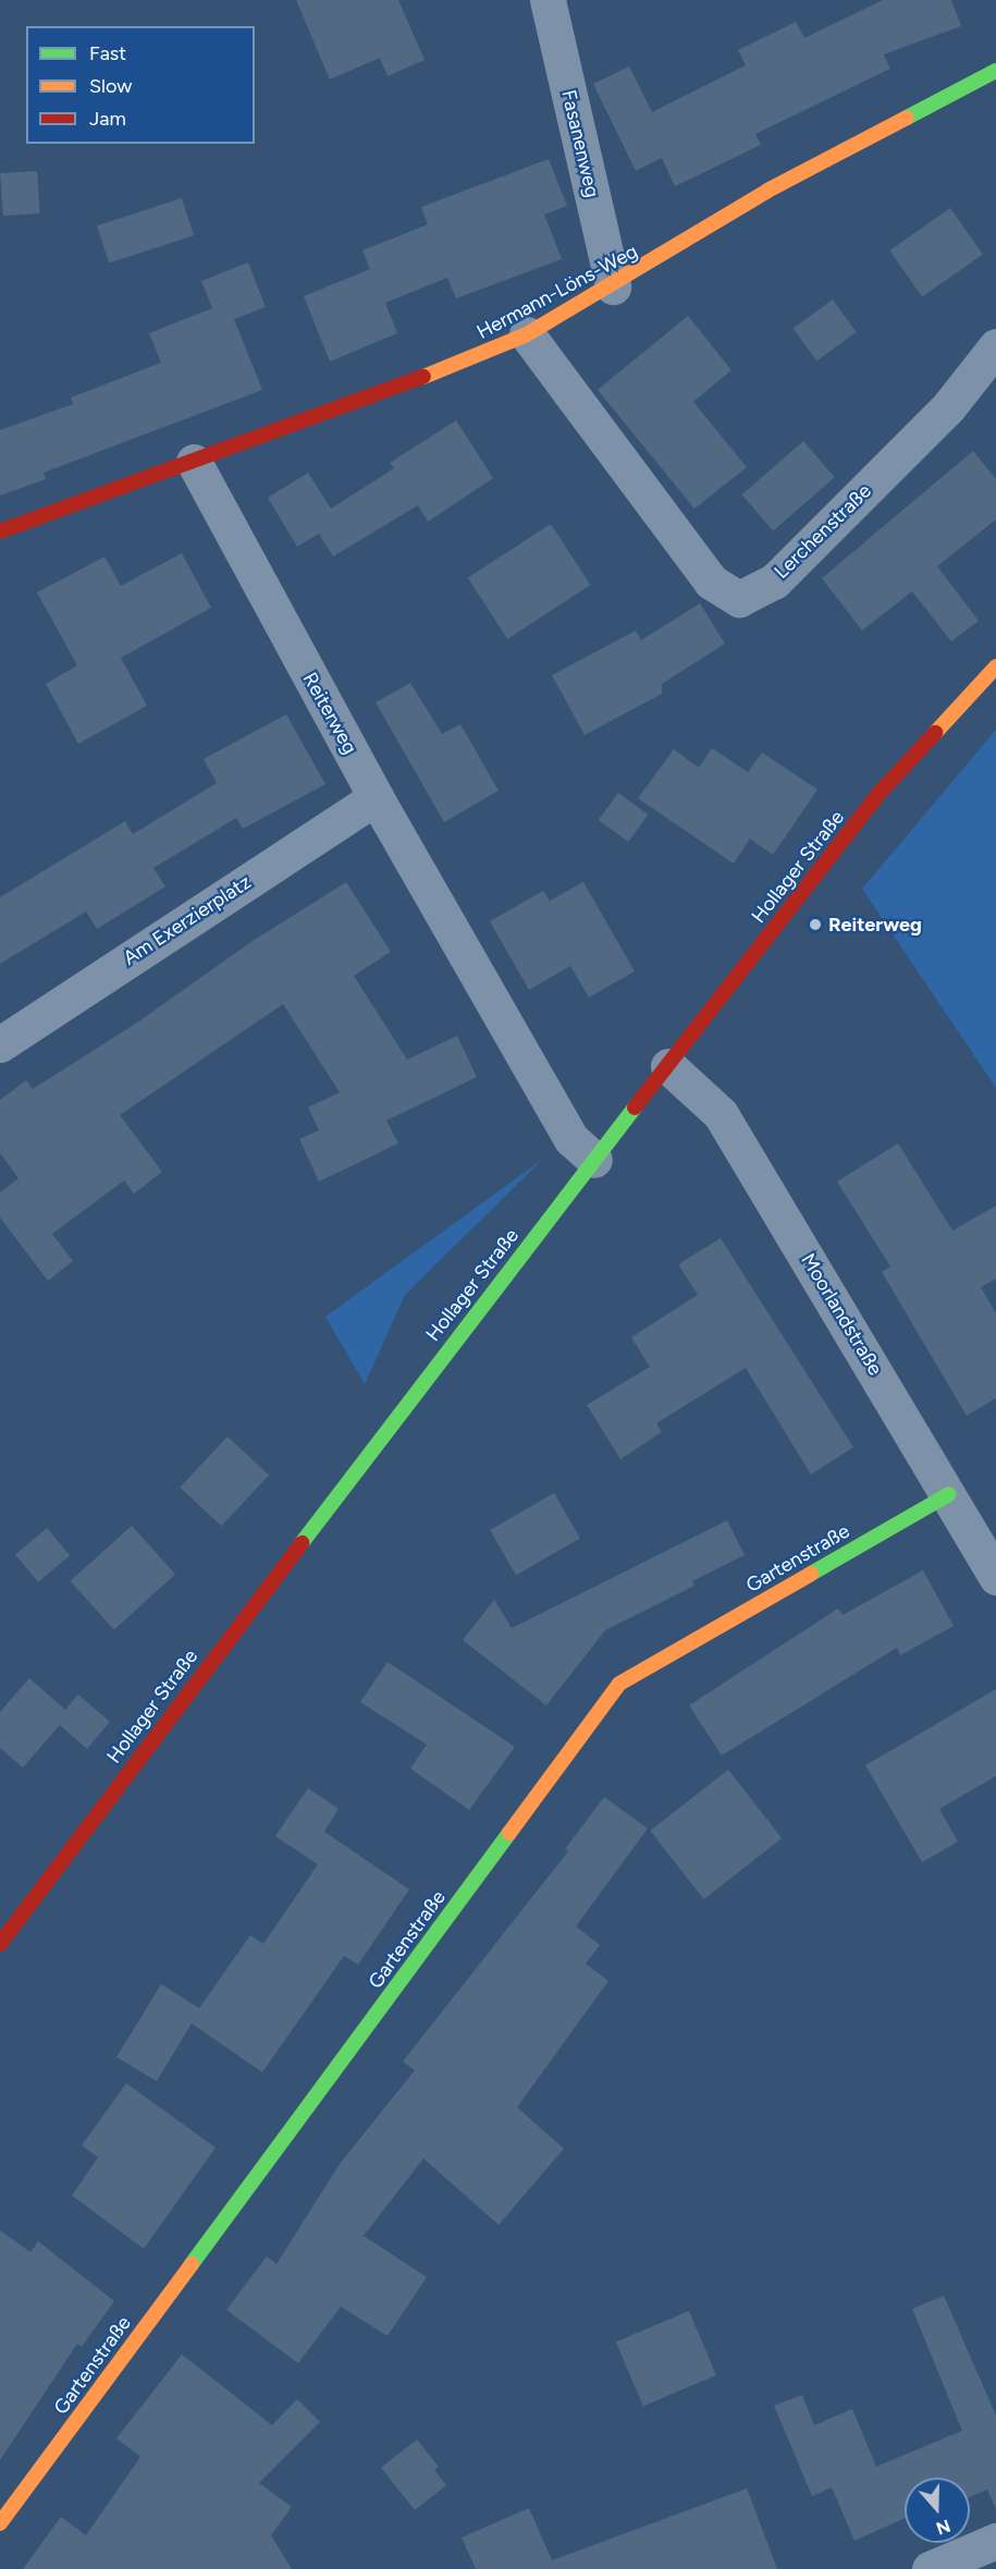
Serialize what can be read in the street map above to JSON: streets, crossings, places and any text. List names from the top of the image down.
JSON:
{
  "streets": {
    "street": [
      "Fasanenweg",
      "Hermann-Löns-Weg",
      "Lerchenstraße",
      "Reiterweg",
      "Hollager Straße",
      "Am Exerzierplatz",
      "Moorlandstraße",
      "Gartenstraße"
    ]
  },
  "crossings": [
    ["Fasanenweg", "Hermann-Löns-Weg"],
    ["Hermann-Löns-Weg", "Lerchenstraße"],
    ["Hermann-Löns-Weg", "Reiterweg"],
    ["Reiterweg", "Hollager Straße"],
    ["Reiterweg", "Am Exerzierplatz"],
    ["Hollager Straße", "Moorlandstraße"],
    ["Moorlandstraße", "Gartenstraße"]
  ],
  "places": ["Reiterweg"],
  "legend": ["Fast", "Slow", "Jam"],
  "north": "bottom"
}
